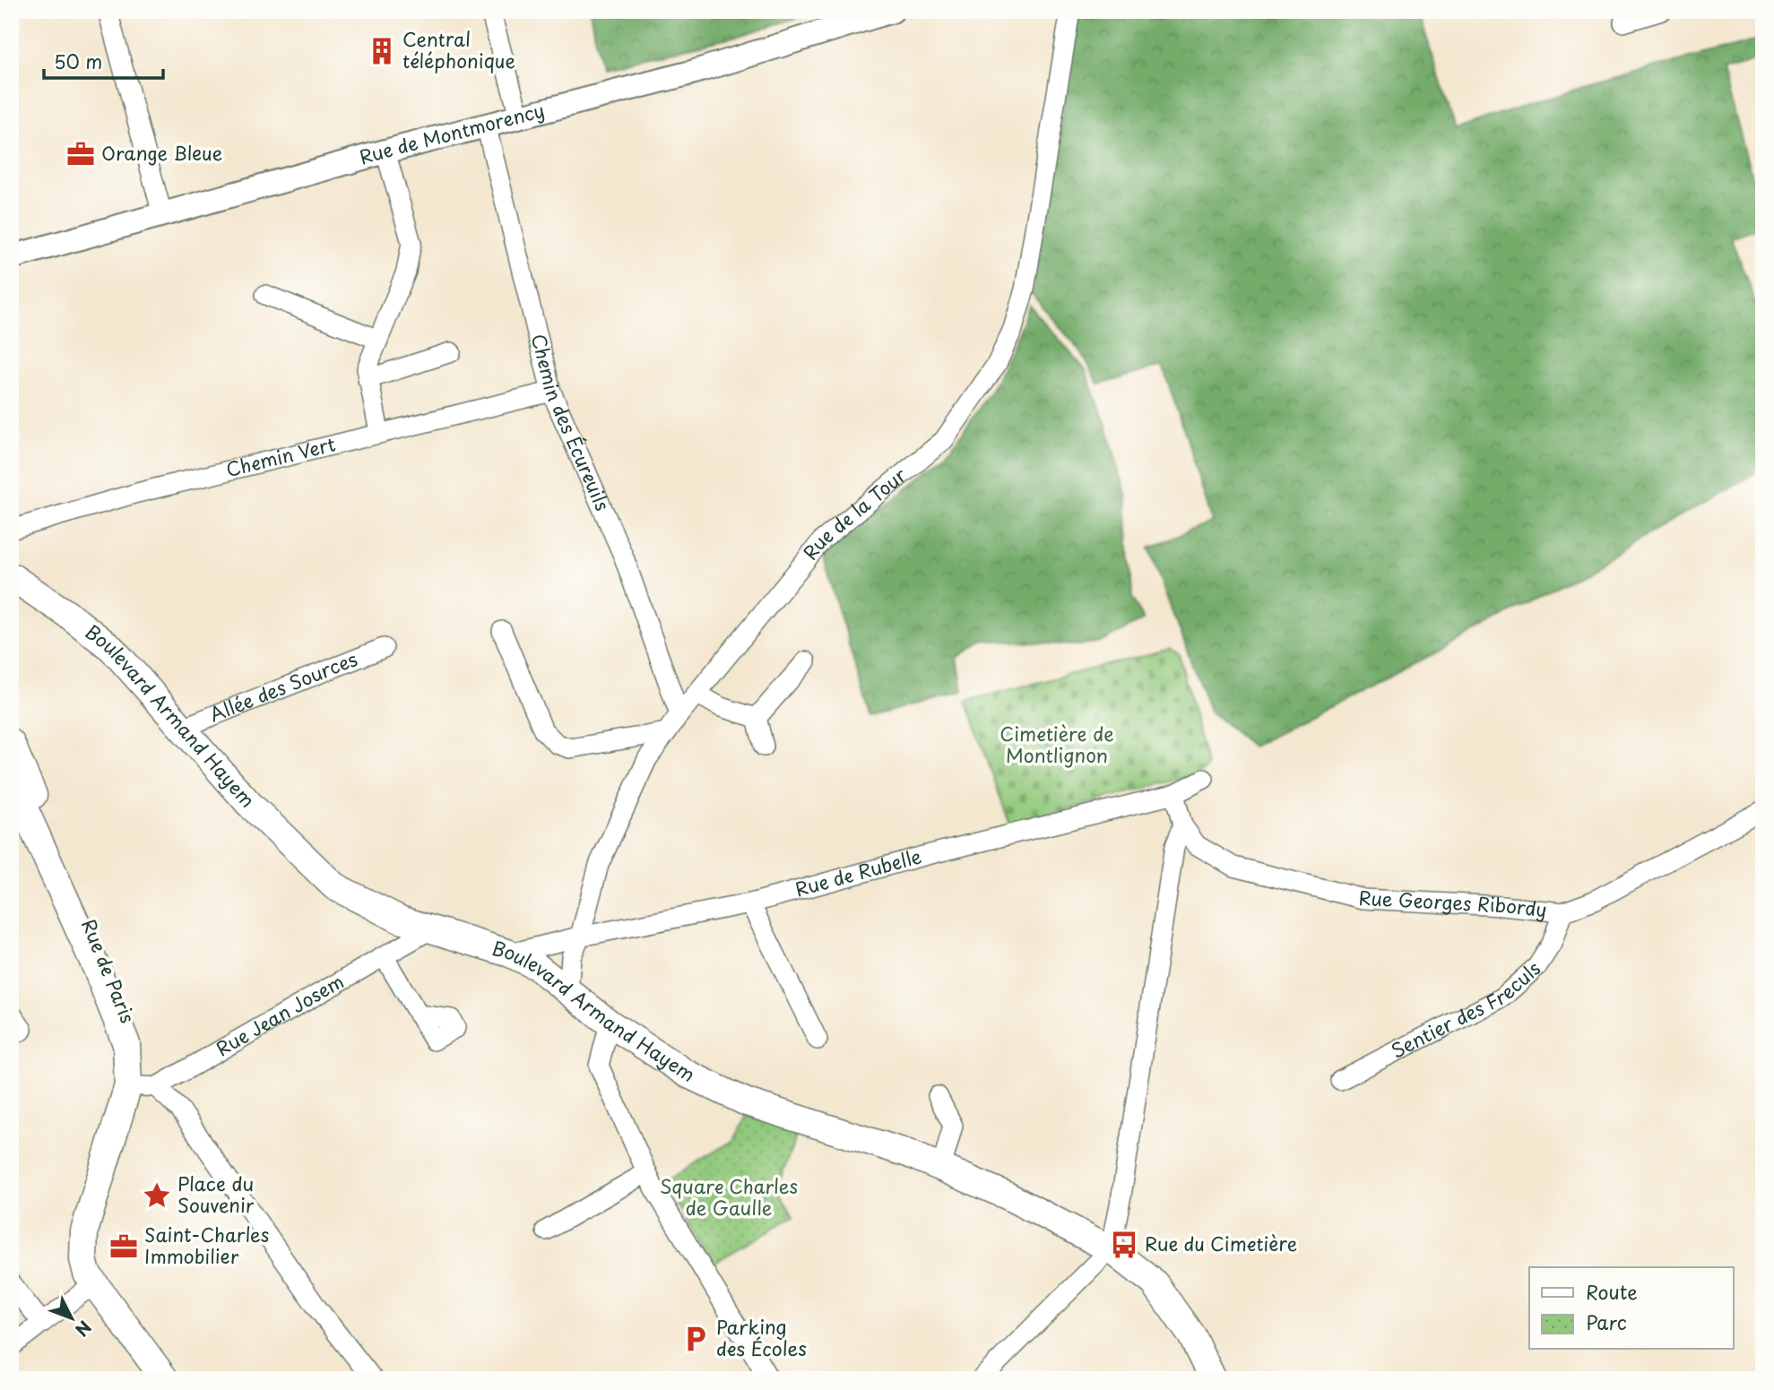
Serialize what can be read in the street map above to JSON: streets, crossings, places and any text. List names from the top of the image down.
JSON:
{
  "streets": {
    "main road": ["Boulevard Armand Hayem", "Rue de Paris"],
    "street": [
      "Rue de Montmorency",
      "Chemin des Écureuils",
      "Chemin Vert",
      "Rue de la Tour",
      "Allée des Sources",
      "Rue de Rubelle",
      "Rue Georges Ribordy",
      "Sentier des Freculs",
      "Rue Jean Josem"
    ]
  },
  "crossings": [
    ["Rue de Montmorency", "Chemin des Écureuils"],
    ["Chemin des Écureuils", "Chemin Vert"],
    ["Chemin des Écureuils", "Rue de la Tour"],
    ["Rue de la Tour", "Boulevard Armand Hayem"],
    ["Rue de la Tour", "Rue de Rubelle"],
    ["Allée des Sources", "Boulevard Armand Hayem"],
    ["Boulevard Armand Hayem", "Rue de Rubelle"],
    ["Boulevard Armand Hayem", "Rue Jean Josem"],
    ["Rue Georges Ribordy", "Sentier des Freculs"],
    ["Rue de Paris", "Rue Jean Josem"]
  ],
  "parks": ["Cimetière de Montlignon", "Square Charles de Gaulle"],
  "places": {
    "building": ["Central téléphonique"],
    "office": ["Orange Bleue", "Saint-Charles Immobilier"],
    "place": ["Place du Souvenir"],
    "bus stop": ["Rue du Cimetière"],
    "parking": ["Parking des Écoles"]
  },
  "legend": ["Route", "Parc"],
  "scale_bar": "50 m",
  "north": "bottom right"
}
